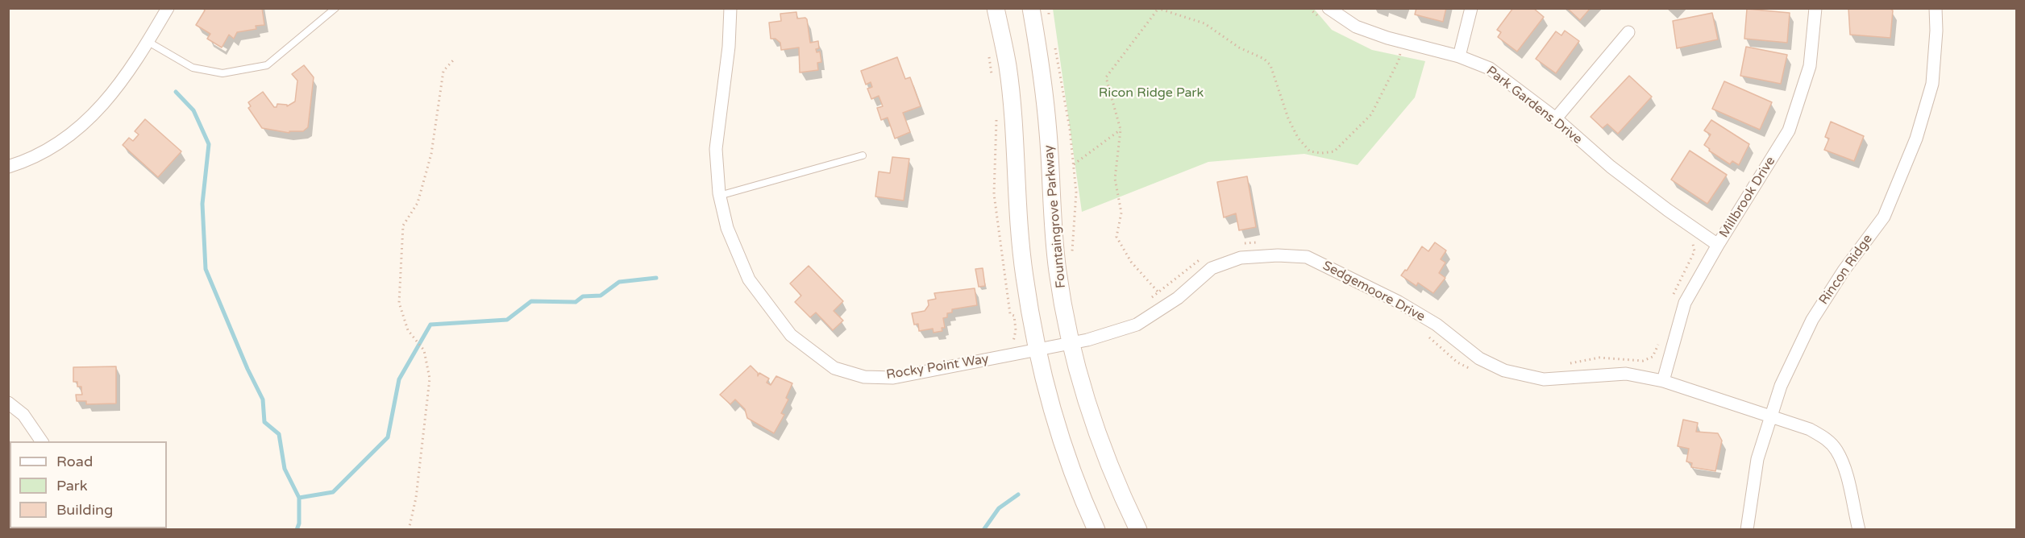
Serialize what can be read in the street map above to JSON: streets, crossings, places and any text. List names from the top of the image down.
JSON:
{
  "streets": {
    "main road": ["Fountaingrove Parkway"],
    "street": [
      "Park Gardens Drive",
      "Millbrook Drive",
      "Rincon Ridge",
      "Sedgemoore Drive",
      "Rocky Point Way"
    ]
  },
  "crossings": [
    ["Park Gardens Drive", "Millbrook Drive"],
    ["Millbrook Drive", "Sedgemoore Drive"],
    ["Fountaingrove Parkway", "Sedgemoore Drive"],
    ["Rincon Ridge", "Sedgemoore Drive"],
    ["Sedgemoore Drive", "Rocky Point Way"]
  ],
  "parks": ["Ricon Ridge Park"],
  "legend": ["Road", "Park", "Building"]
}
